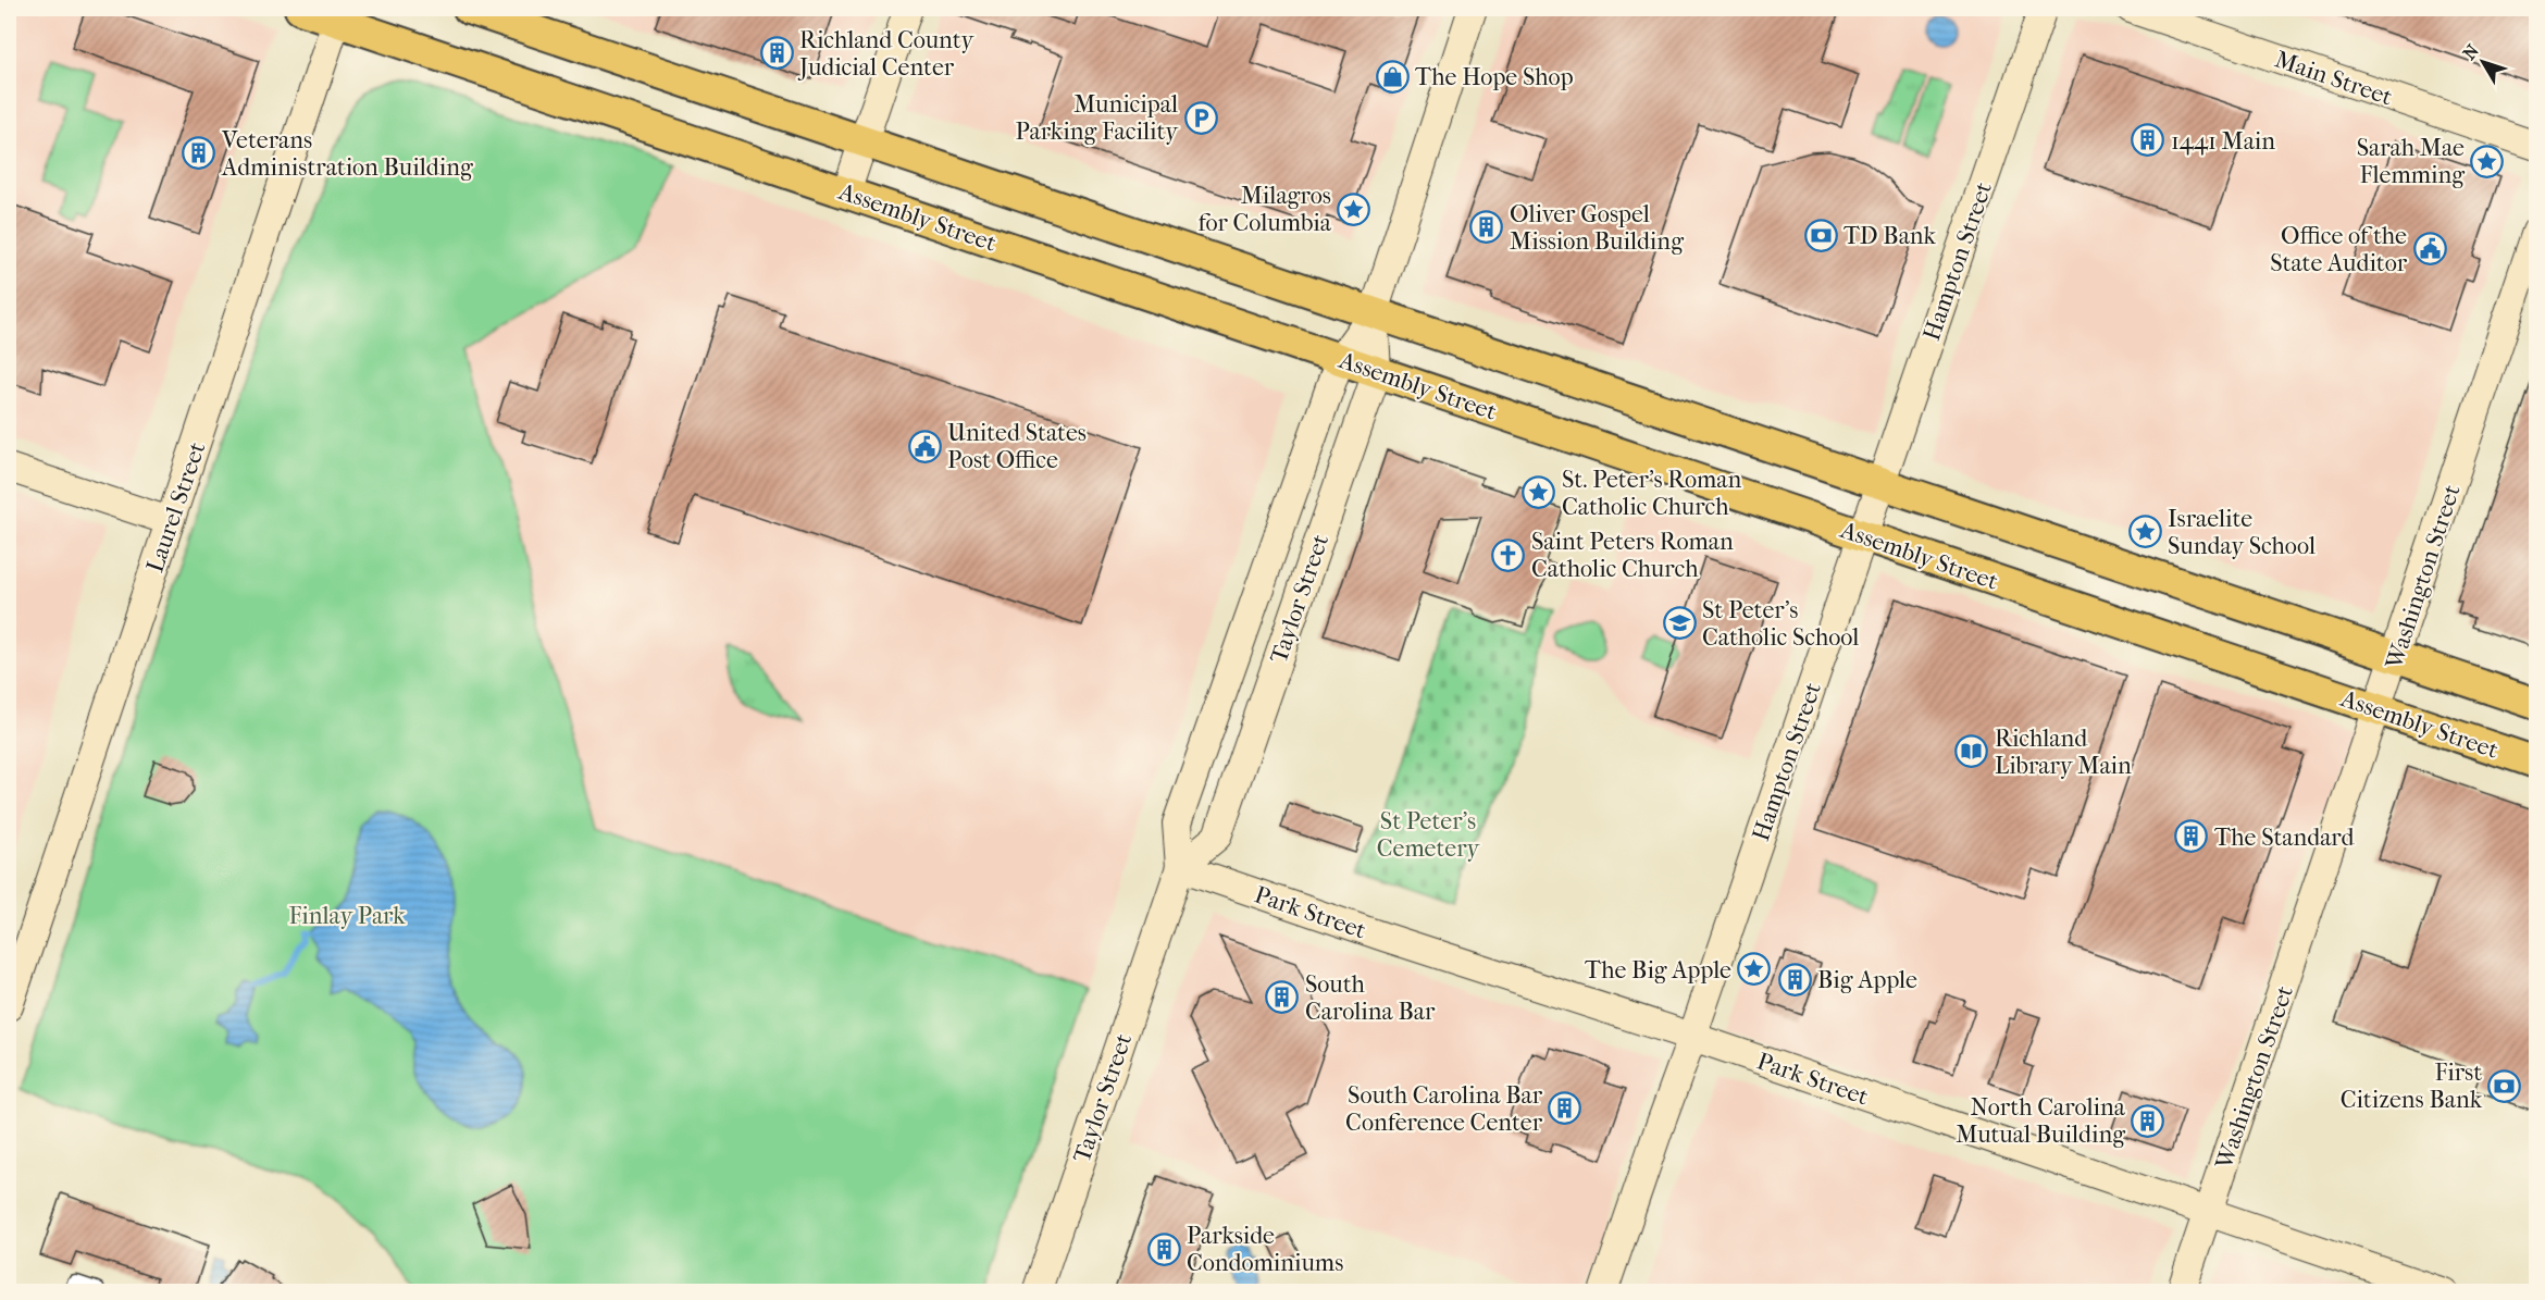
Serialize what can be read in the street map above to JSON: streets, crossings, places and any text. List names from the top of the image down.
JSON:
{
  "streets": {
    "main road": ["Assembly Street"],
    "street": [
      "Main Street",
      "Hampton Street",
      "Laurel Street",
      "Washington Street",
      "Taylor Street",
      "Park Street"
    ]
  },
  "crossings": [
    ["Assembly Street", "Hampton Street"],
    ["Assembly Street", "Laurel Street"],
    ["Assembly Street", "Washington Street"],
    ["Assembly Street", "Taylor Street"],
    ["Hampton Street", "Park Street"],
    ["Washington Street", "Park Street"],
    ["Taylor Street", "Park Street"]
  ],
  "parks": ["St Peter's Cemetery", "Finlay Park"],
  "places": {
    "building": [
      "Richland County Judicial Center",
      "1441 Main",
      "Veterans Administration Building",
      "Oliver Gospel Mission Building",
      "The Standard",
      "Big Apple",
      "South Carolina Bar",
      "South Carolina Bar Conference Center",
      "North Carolina Mutual Building",
      "Parkside Condominiums"
    ],
    "shop": ["The Hope Shop"],
    "parking": ["Municipal Parking Facility"],
    "place": [
      "Sarah Mae Flemming",
      "Milagros for Columbia",
      "St. Peter's Roman Catholic Church",
      "Israelite Sunday School",
      "The Big Apple"
    ],
    "bank": ["TD Bank", "First Citizens Bank"],
    "public building": ["Office of the State Auditor", "United States Post Office"],
    "church": ["Saint Peters Roman Catholic Church"],
    "school or university": ["St Peter's Catholic School"],
    "library": ["Richland Library Main"]
  },
  "north": "top left"
}
